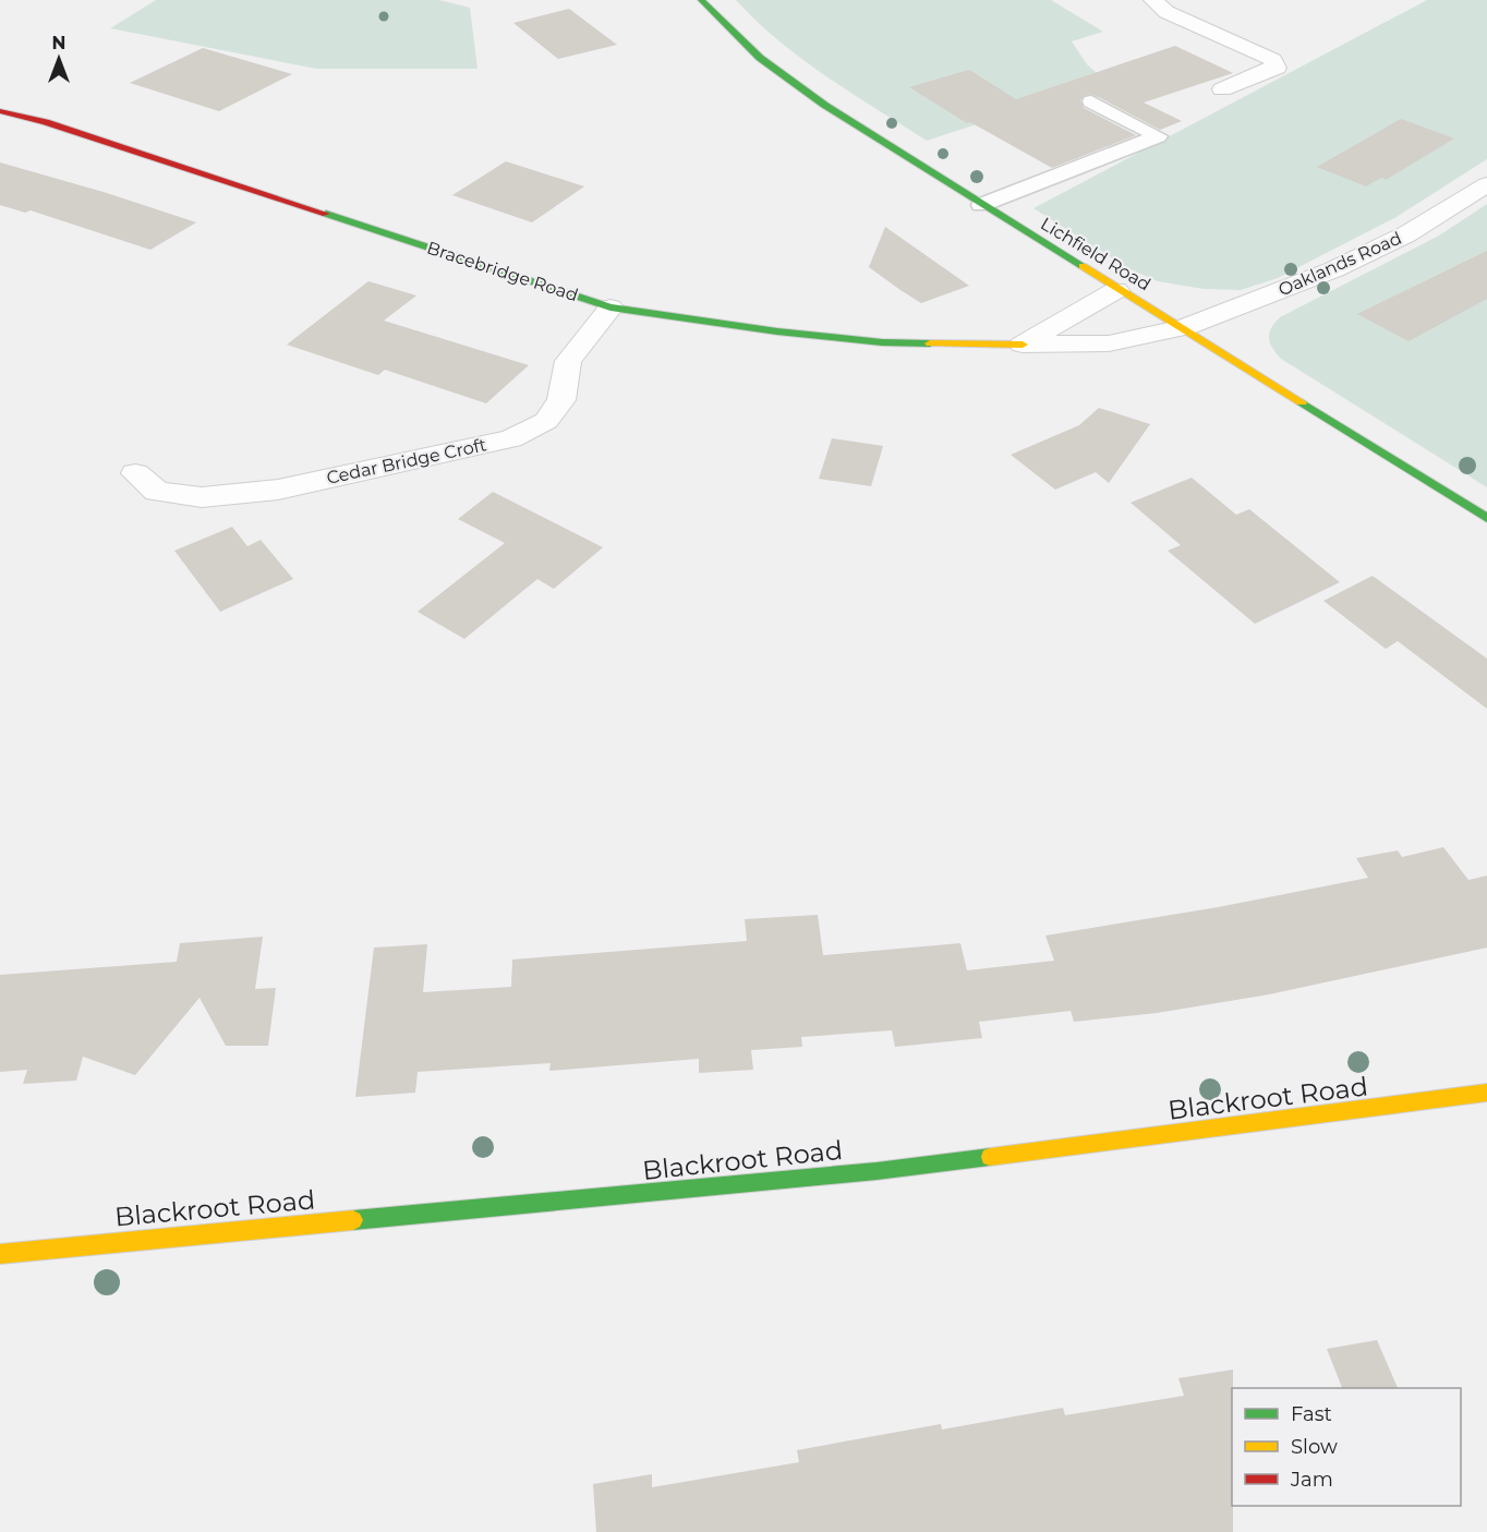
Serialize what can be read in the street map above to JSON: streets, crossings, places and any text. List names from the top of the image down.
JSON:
{
  "streets": {
    "street": [
      "Lichfield Road",
      "Oaklands Road",
      "Bracebridge Road",
      "Cedar Bridge Croft",
      "Blackroot Road"
    ]
  },
  "crossings": [
    ["Lichfield Road", "Oaklands Road"],
    ["Lichfield Road", "Bracebridge Road"],
    ["Oaklands Road", "Bracebridge Road"],
    ["Bracebridge Road", "Cedar Bridge Croft"]
  ],
  "legend": ["Fast", "Slow", "Jam"],
  "north": "top"
}
